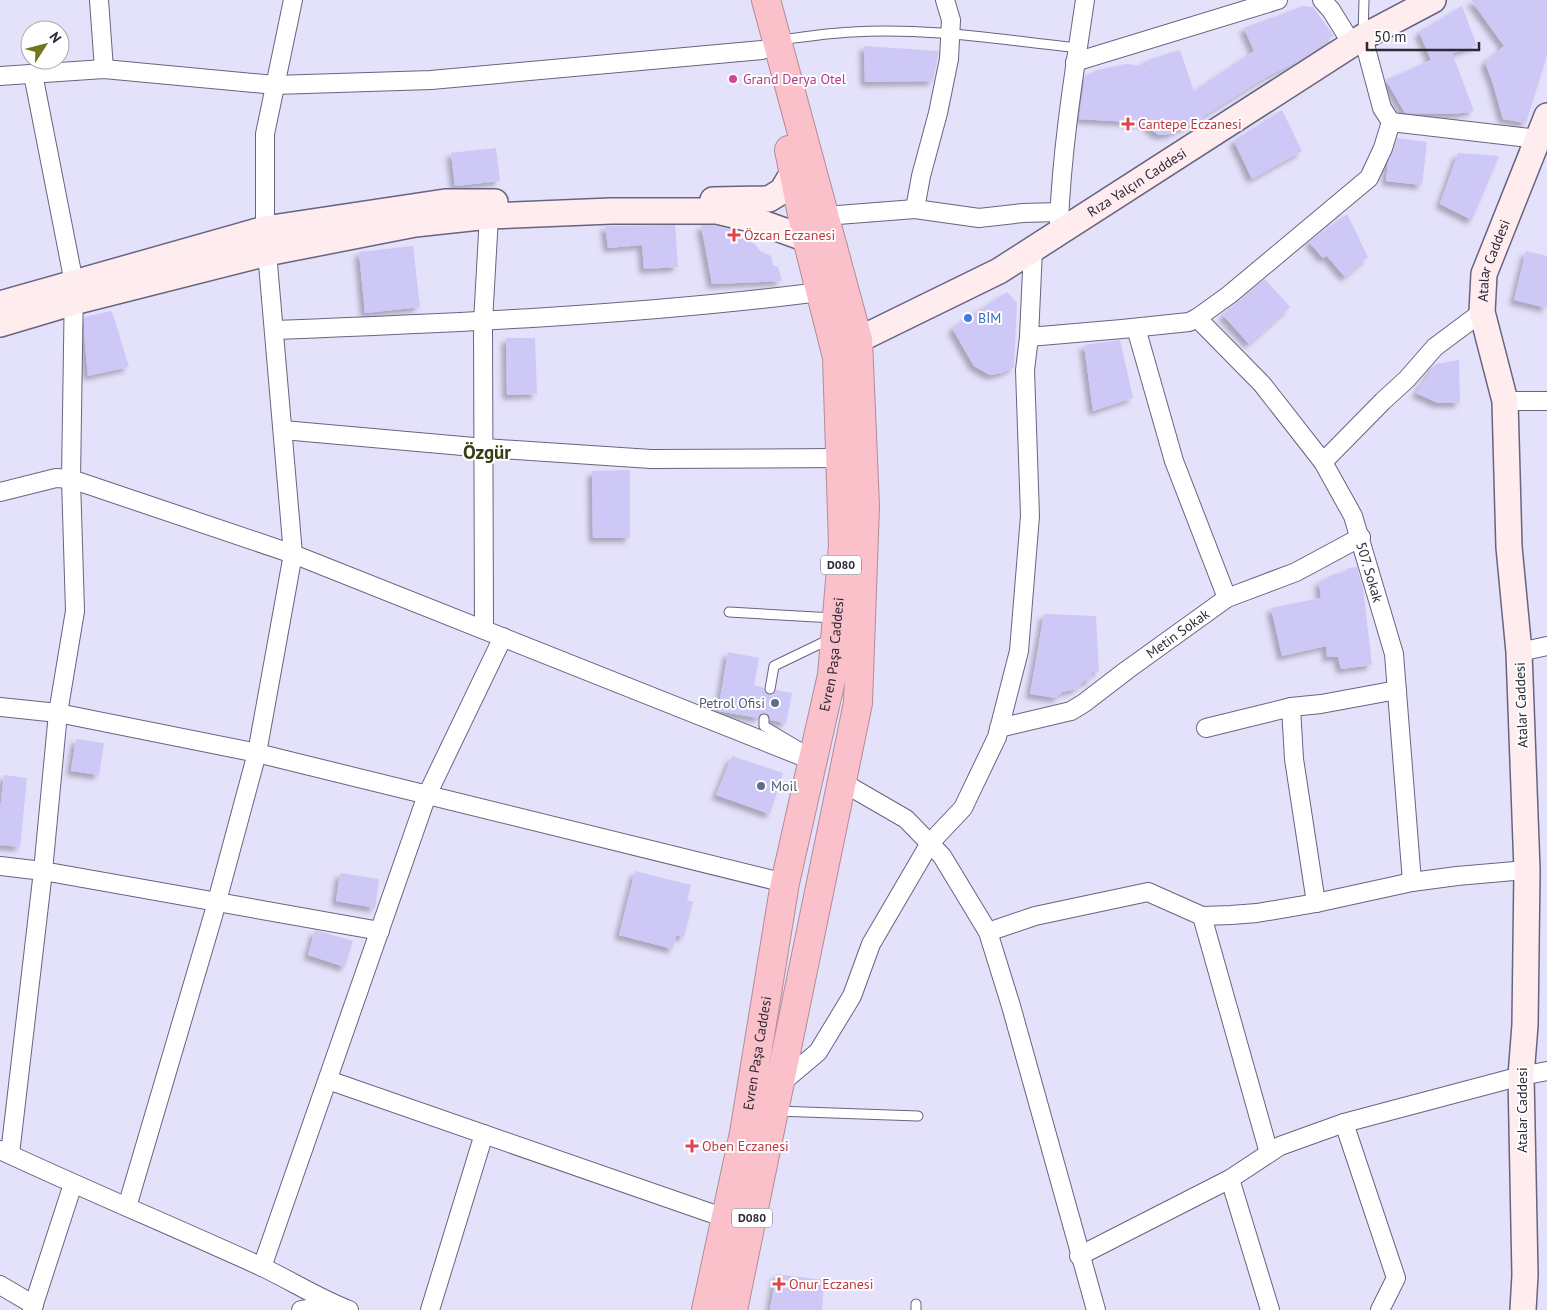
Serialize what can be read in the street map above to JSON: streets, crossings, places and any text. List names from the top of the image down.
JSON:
{
  "streets": {
    "highway": ["D080", "Evren Paşa Caddesi"],
    "street": [
      "Rıza Yalçın Caddesi",
      "Atalar Caddesi",
      "507. Sokak",
      "Metin Sokak"
    ]
  },
  "crossings": [
    ["Rıza Yalçın Caddesi", "Evren Paşa Caddesi"],
    ["D080", "Evren Paşa Caddesi"],
    ["507. Sokak", "Metin Sokak"]
  ],
  "districts": ["Özgür"],
  "places": {
    "other": [
      "Grand Derya Otel",
      "BİM",
      "Petrol Ofisi",
      "Moil"
    ],
    "health": [
      "Cantepe Eczanesi",
      "Özcan Eczanesi",
      "Oben Eczanesi",
      "Onur Eczanesi"
    ]
  },
  "scale_bar": "50 m",
  "north": "top right"
}
